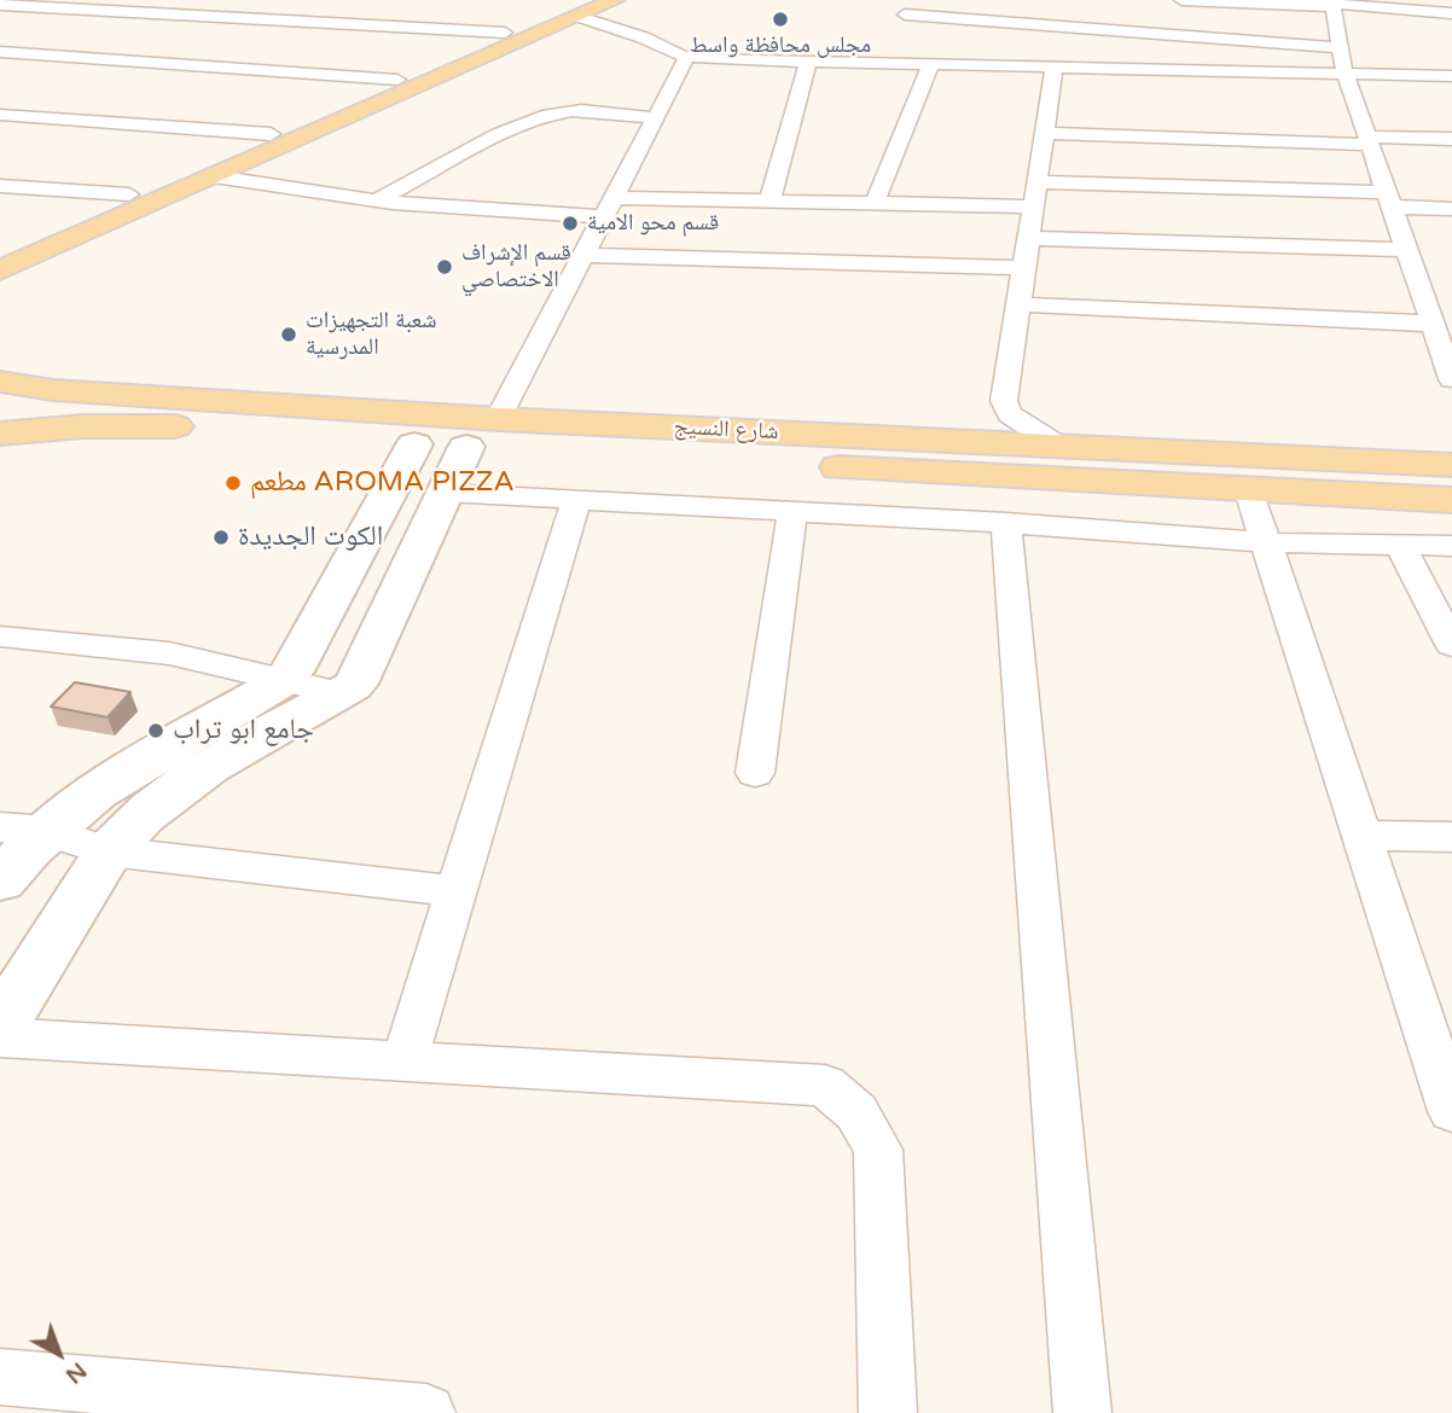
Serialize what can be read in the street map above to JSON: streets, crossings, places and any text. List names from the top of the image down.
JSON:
{
  "streets": {
    "main road": ["شارع النسيج"]
  },
  "places": [
    "مجلس محافظة واسط",
    "قسم محو الامية",
    "قسم الإشراف الاختصاصي",
    "شعبة التجهيزات المدرسية",
    "مطعم AROMA PIZZA",
    "الكوت الجديدة",
    "جامع ابو تراب"
  ],
  "north": "bottom right"
}
